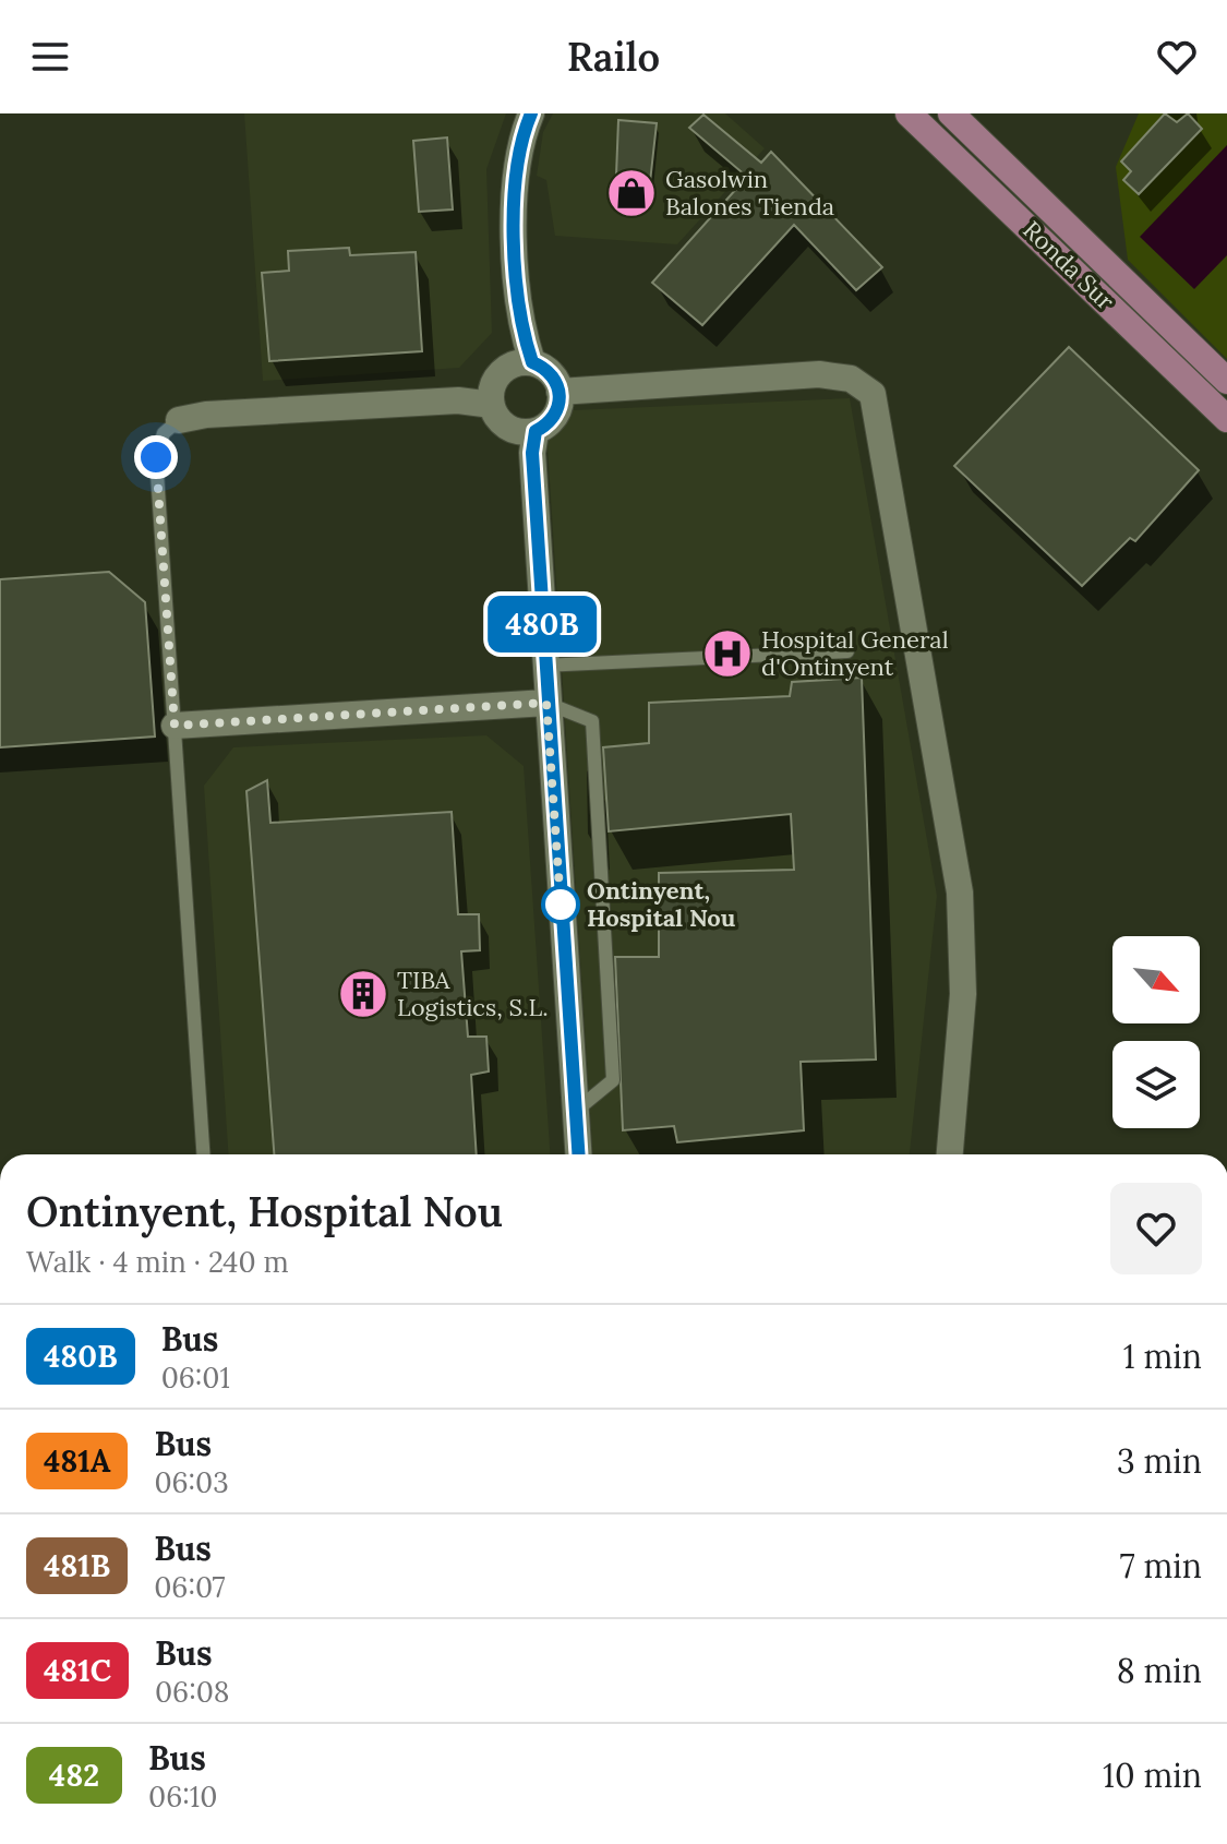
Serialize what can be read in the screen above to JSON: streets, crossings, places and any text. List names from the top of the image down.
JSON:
{
  "streets": {
    "main road": ["Ronda Sur"]
  },
  "places": {
    "shop": ["Gasolwin Balones Tienda"],
    "hospital": ["Hospital General d'Ontinyent"],
    "other": ["Ontinyent, Hospital Nou"],
    "building": ["TIBA Logistics, S.L."]
  },
  "lines": ["bus line 480B"],
  "north": "bottom right",
  "page": {
    "header": "Railo",
    "on_map": "480B",
    "heading": ["Ontinyent, Hospital Nou", "Walk · 4 min · 240 m"],
    "list": [
      {
        "mark": "480B",
        "name": "Bus",
        "note": "06:01",
        "value": "1 min"
      },
      {
        "mark": "481A",
        "name": "Bus",
        "note": "06:03",
        "value": "3 min"
      },
      {
        "mark": "481B",
        "name": "Bus",
        "note": "06:07",
        "value": "7 min"
      },
      {
        "mark": "481C",
        "name": "Bus",
        "note": "06:08",
        "value": "8 min"
      },
      {
        "mark": "482",
        "name": "Bus",
        "note": "06:10",
        "value": "10 min"
      }
    ]
  }
}
